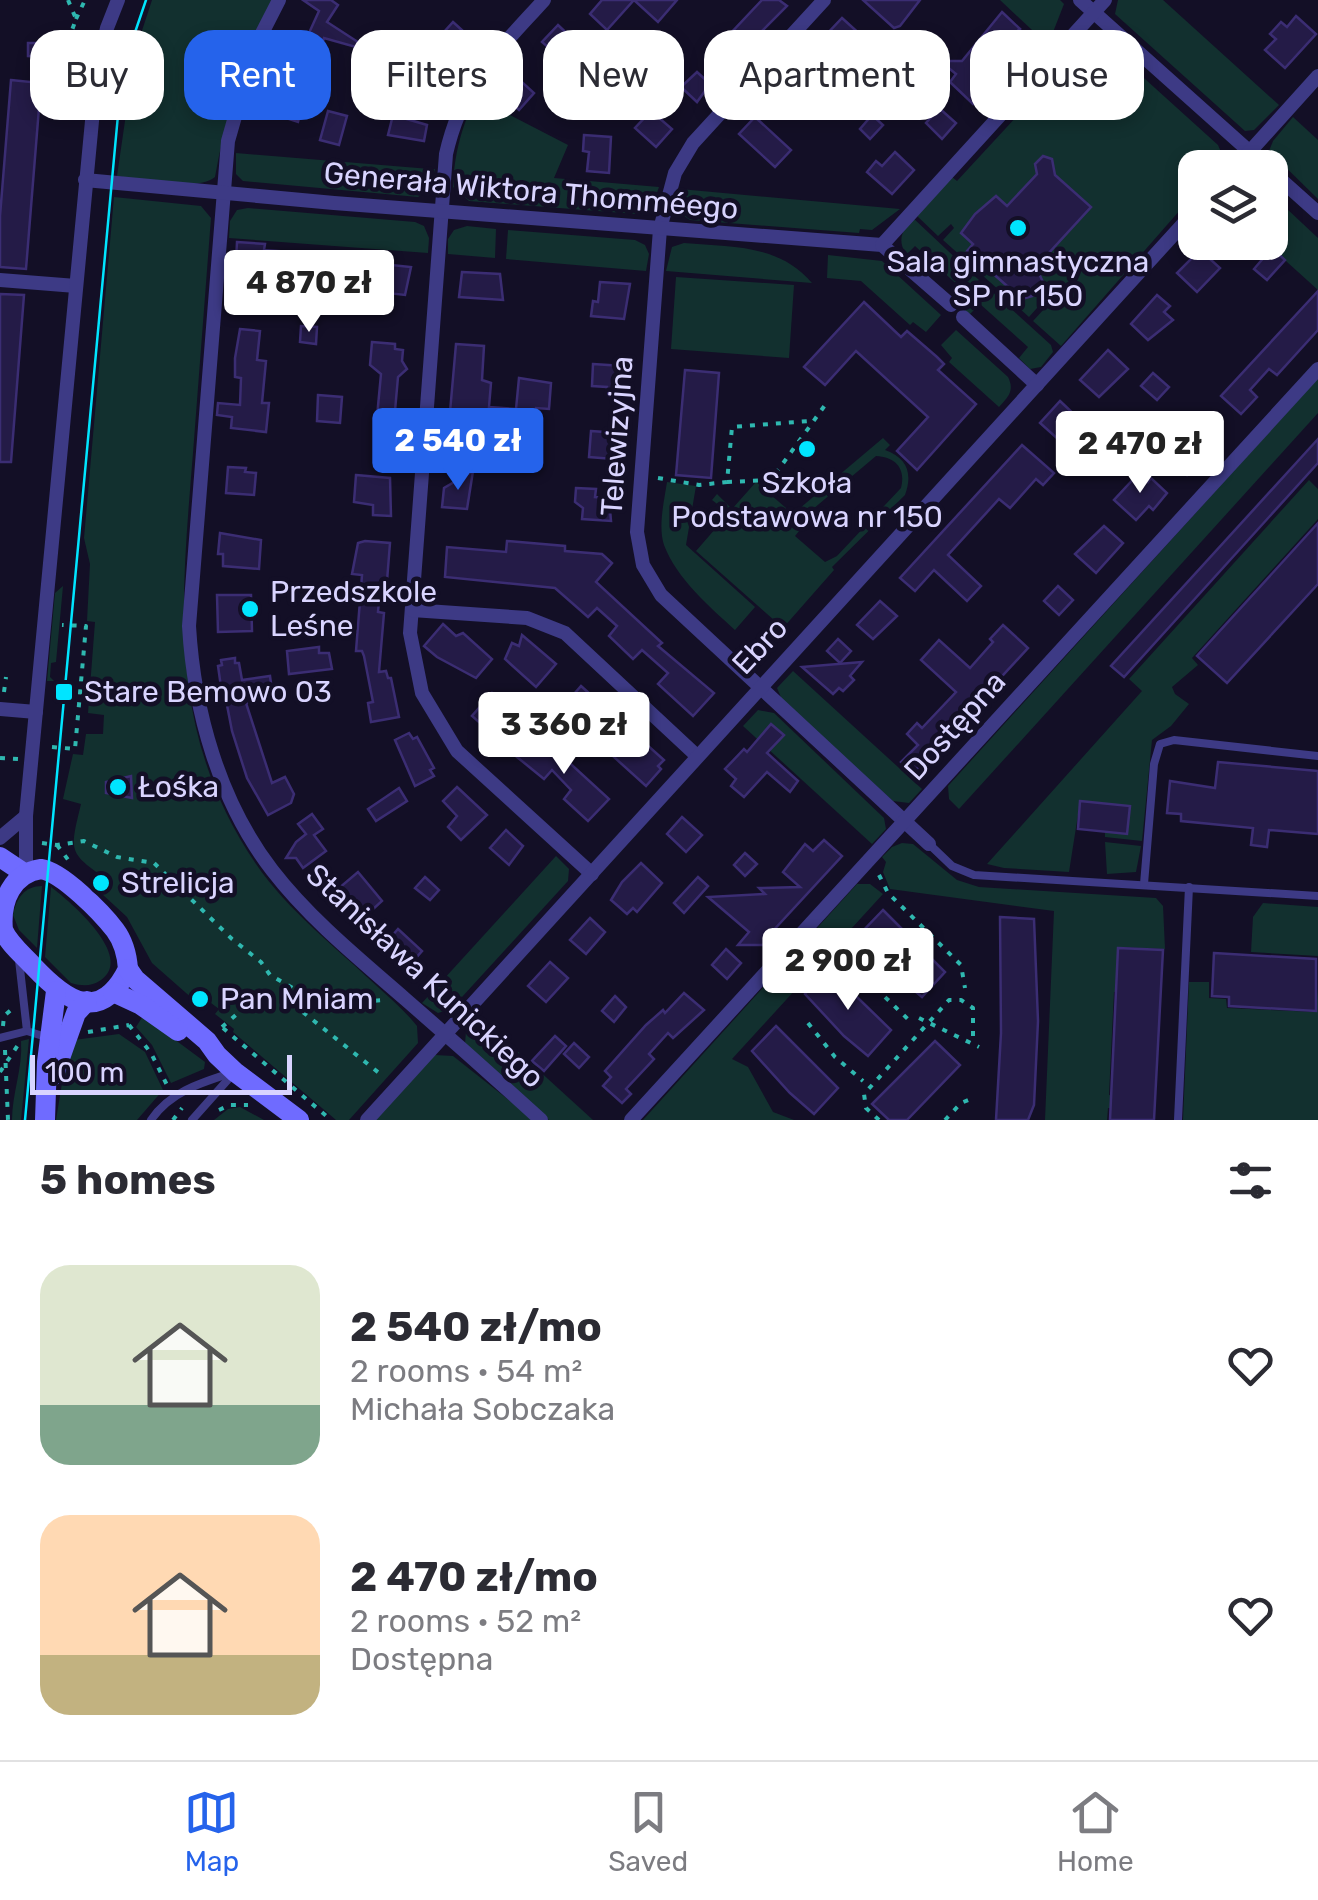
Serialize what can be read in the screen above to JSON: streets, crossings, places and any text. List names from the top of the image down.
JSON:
{
  "streets": {
    "street": [
      "Generała Wiktora Thomméego",
      "Telewizyjna",
      "Ebro",
      "Dostępna",
      "Stanisława Kunickiego"
    ]
  },
  "crossings": [
    ["Generała Wiktora Thomméego", "Telewizyjna"],
    ["Generała Wiktora Thomméego", "Stanisława Kunickiego"],
    ["Telewizyjna", "Ebro"],
    ["Telewizyjna", "Dostępna"],
    ["Ebro", "Stanisława Kunickiego"]
  ],
  "places": {
    "other": [
      "Sala gimnastyczna SP nr 150",
      "Szkoła Podstawowa nr 150",
      "Przedszkole Leśne",
      "Łośka",
      "Strelicja",
      "Pan Mniam"
    ],
    "transit": ["Stare Bemowo 03"]
  },
  "scale_bar": "100 m",
  "page": {
    "chip": [
      "Buy",
      "Rent",
      "Filters",
      "New",
      "Apartment",
      "House"
    ],
    "price": [
      "4 870 zł",
      "2 540 zł",
      "2 470 zł",
      "3 360 zł",
      "2 900 zł"
    ],
    "scale": "100 m",
    "heading": "5 homes",
    "list": [
      {
        "name": "2 540 zł/mo",
        "note": "2 rooms · 54 m² · Michała Sobczaka"
      },
      {
        "name": "2 470 zł/mo",
        "note": "2 rooms · 52 m² · Dostępna"
      }
    ],
    "tabs": ["Map", "Saved", "Home"]
  }
}
